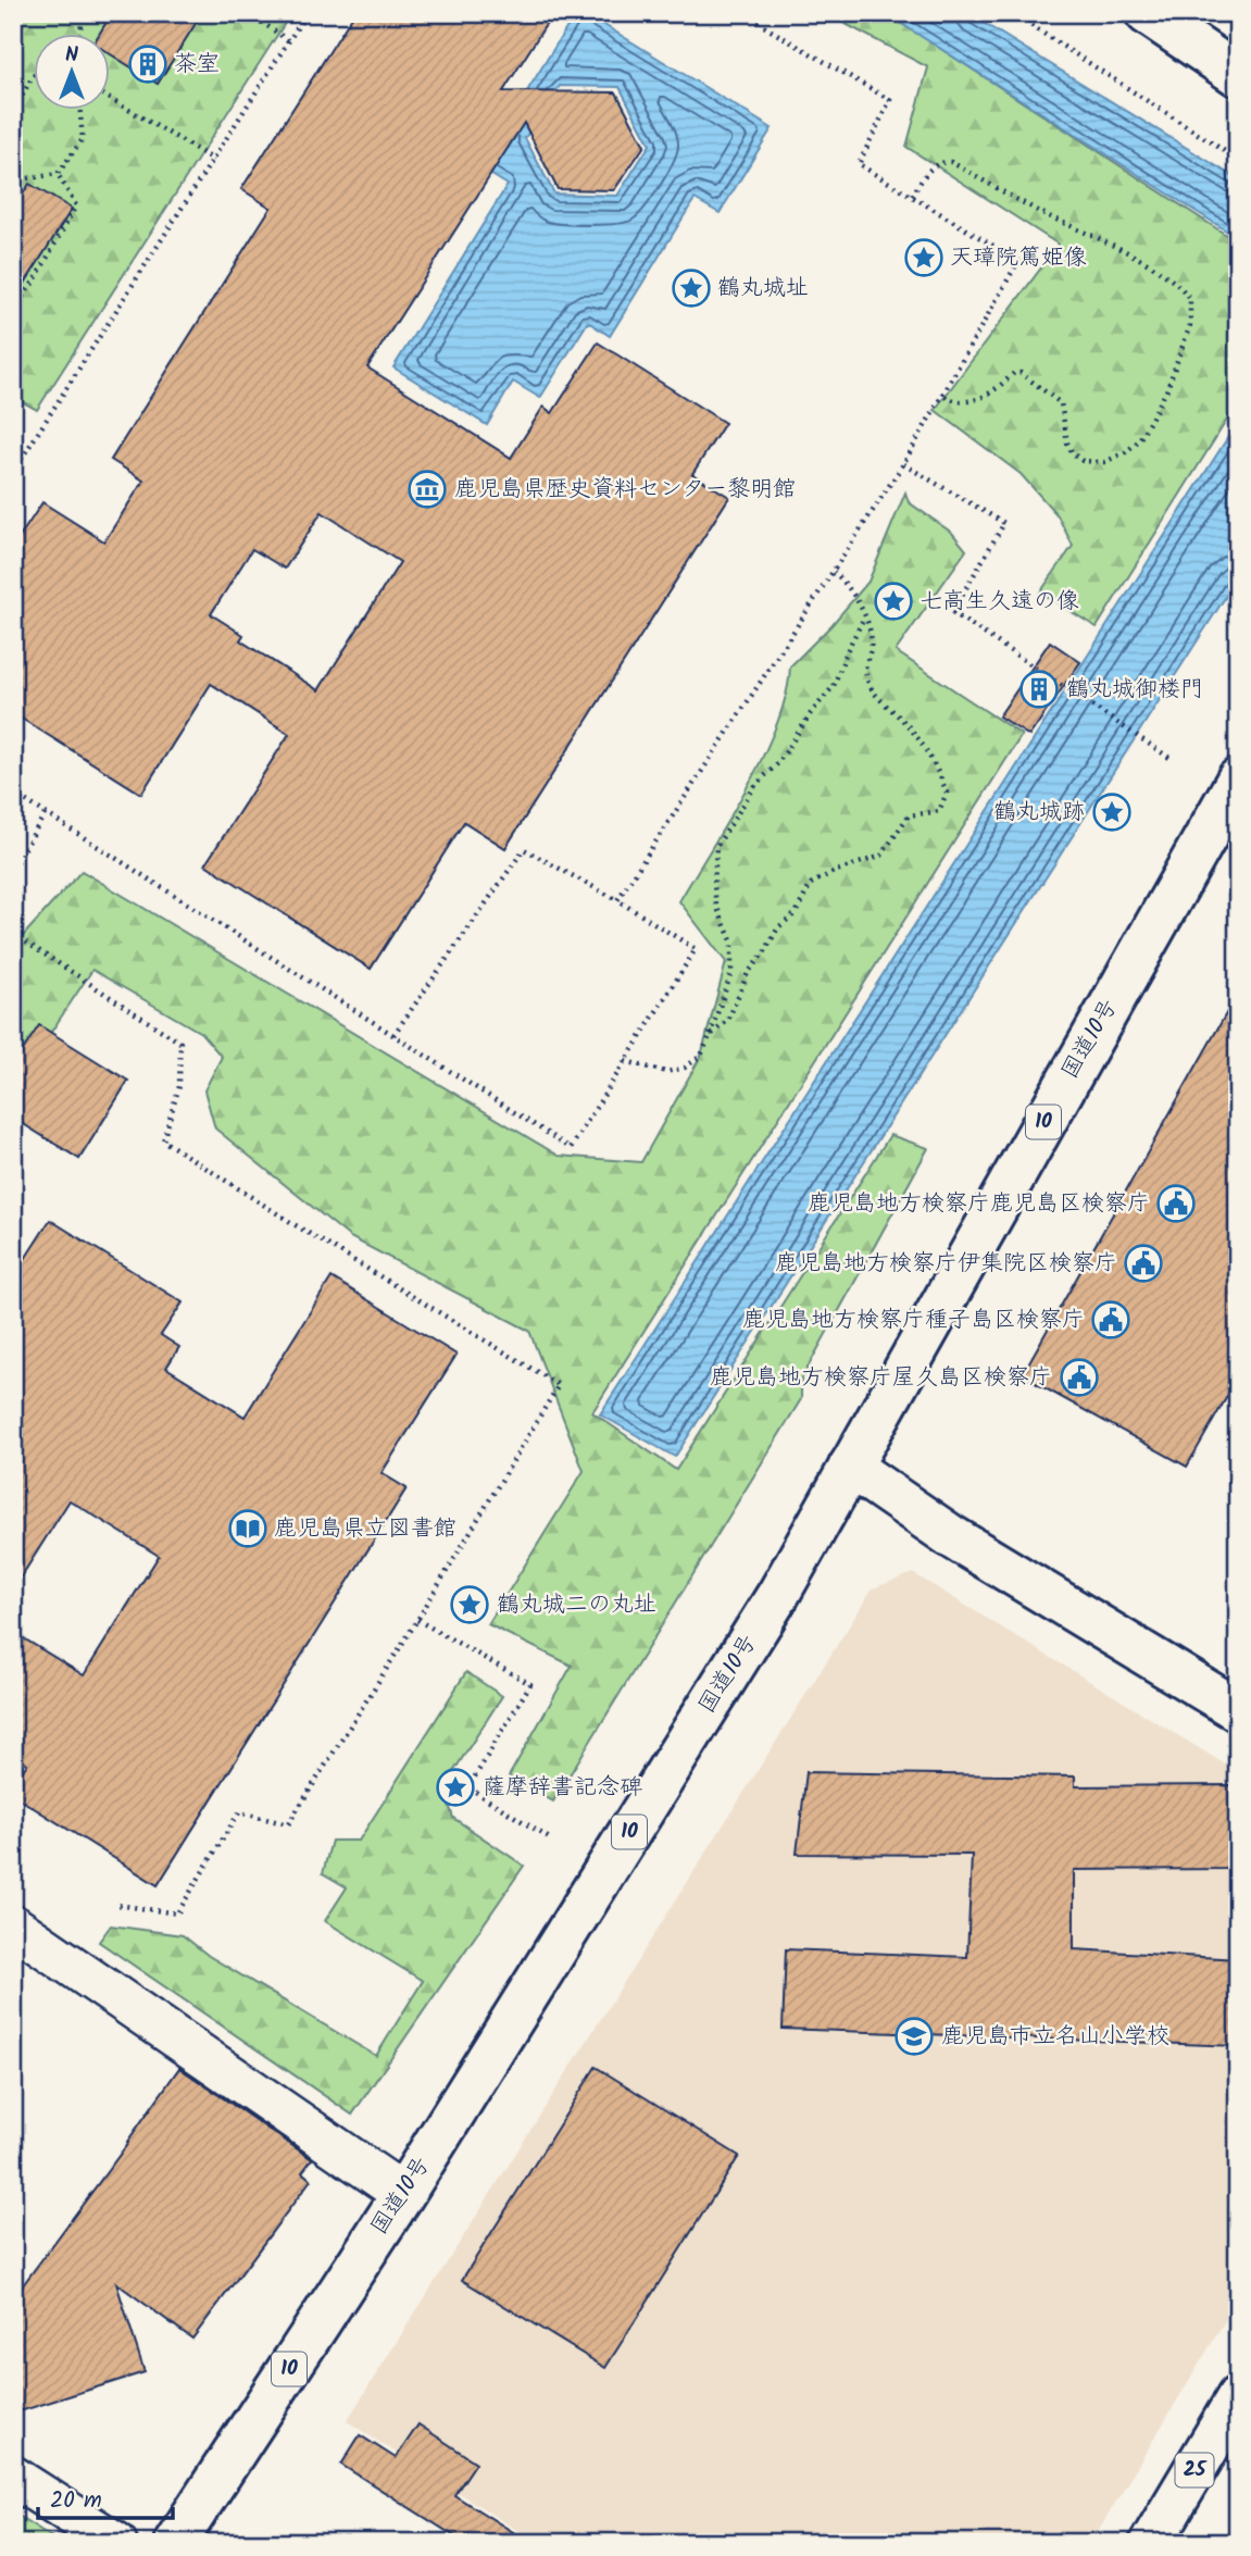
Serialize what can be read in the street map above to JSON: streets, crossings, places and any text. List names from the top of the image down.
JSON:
{
  "streets": {
    "main road": ["国道10号", "10", "25"]
  },
  "places": {
    "building": ["茶室", "鶴丸城御楼門"],
    "place": [
      "天璋院篤姫像",
      "鶴丸城址",
      "七高生久遠の像",
      "鶴丸城跡",
      "鶴丸城二の丸址",
      "薩摩辞書記念碑"
    ],
    "museum": ["鹿児島県歴史資料センター黎明館"],
    "public building": [
      "鹿児島地方検察庁鹿児島区検察庁",
      "鹿児島地方検察庁伊集院区検察庁",
      "鹿児島地方検察庁種子島区検察庁",
      "鹿児島地方検察庁屋久島区検察庁"
    ],
    "library": ["鹿児島県立図書館"],
    "school or university": ["鹿児島市立名山小学校"]
  },
  "scale_bar": "20 m",
  "north": "top"
}
